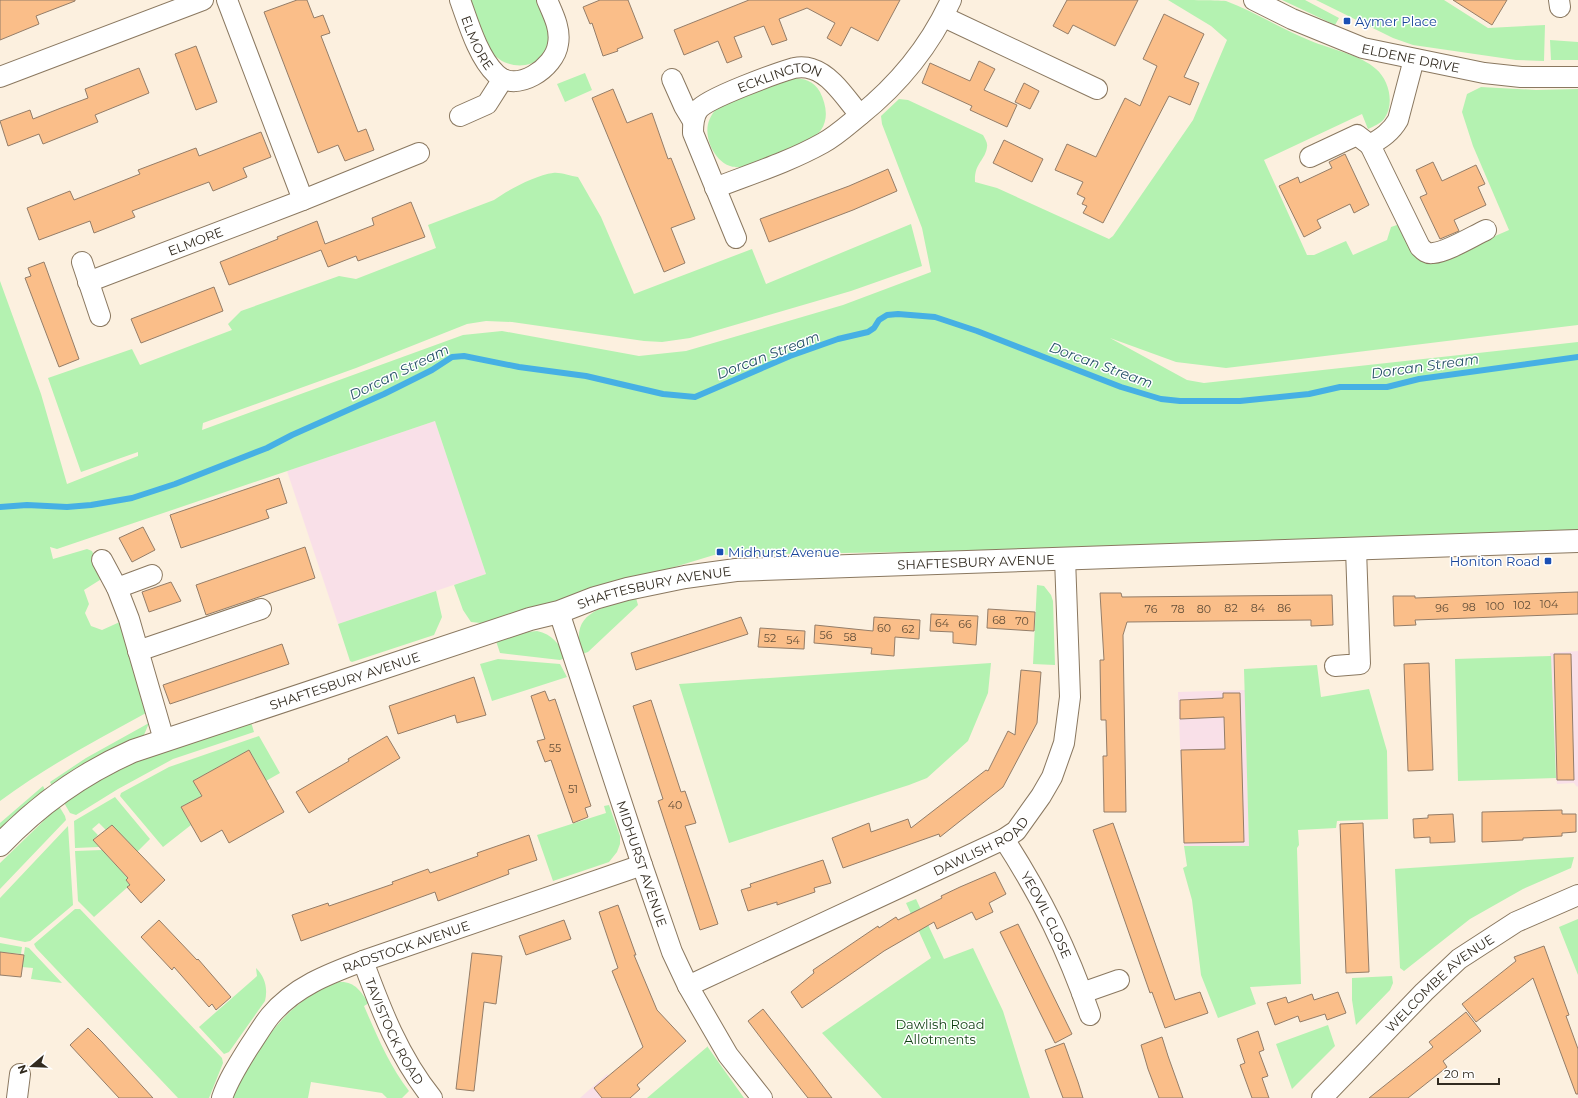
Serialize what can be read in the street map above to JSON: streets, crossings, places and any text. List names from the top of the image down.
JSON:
{
  "streets": {
    "street": [
      "ELMORE",
      "ELDENE DRIVE",
      "ECKLINGTON",
      "SHAFTESBURY AVENUE",
      "DAWLISH ROAD",
      "MIDHURST AVENUE",
      "YEOVIL CLOSE",
      "RADSTOCK AVENUE",
      "WELCOMBE AVENUE",
      "TAVISTOCK ROAD"
    ]
  },
  "crossings": [
    ["SHAFTESBURY AVENUE", "DAWLISH ROAD"],
    ["SHAFTESBURY AVENUE", "MIDHURST AVENUE"],
    ["DAWLISH ROAD", "MIDHURST AVENUE"],
    ["DAWLISH ROAD", "YEOVIL CLOSE"],
    ["MIDHURST AVENUE", "RADSTOCK AVENUE"],
    ["RADSTOCK AVENUE", "TAVISTOCK ROAD"]
  ],
  "water": ["Dorcan Stream"],
  "parks": ["Dawlish Road Allotments"],
  "places": {
    "transit": ["Aymer Place", "Midhurst Avenue", "Honiton Road"]
  },
  "house_numbers": [
    "104",
    "102",
    "100",
    "98",
    "82",
    "84",
    "86",
    "96",
    "76",
    "78",
    "80",
    "68",
    "70",
    "64",
    "66",
    "60",
    "62",
    "56",
    "58",
    "52",
    "54",
    "55",
    "51",
    "40"
  ],
  "scale_bar": "20 m",
  "north": "left"
}
